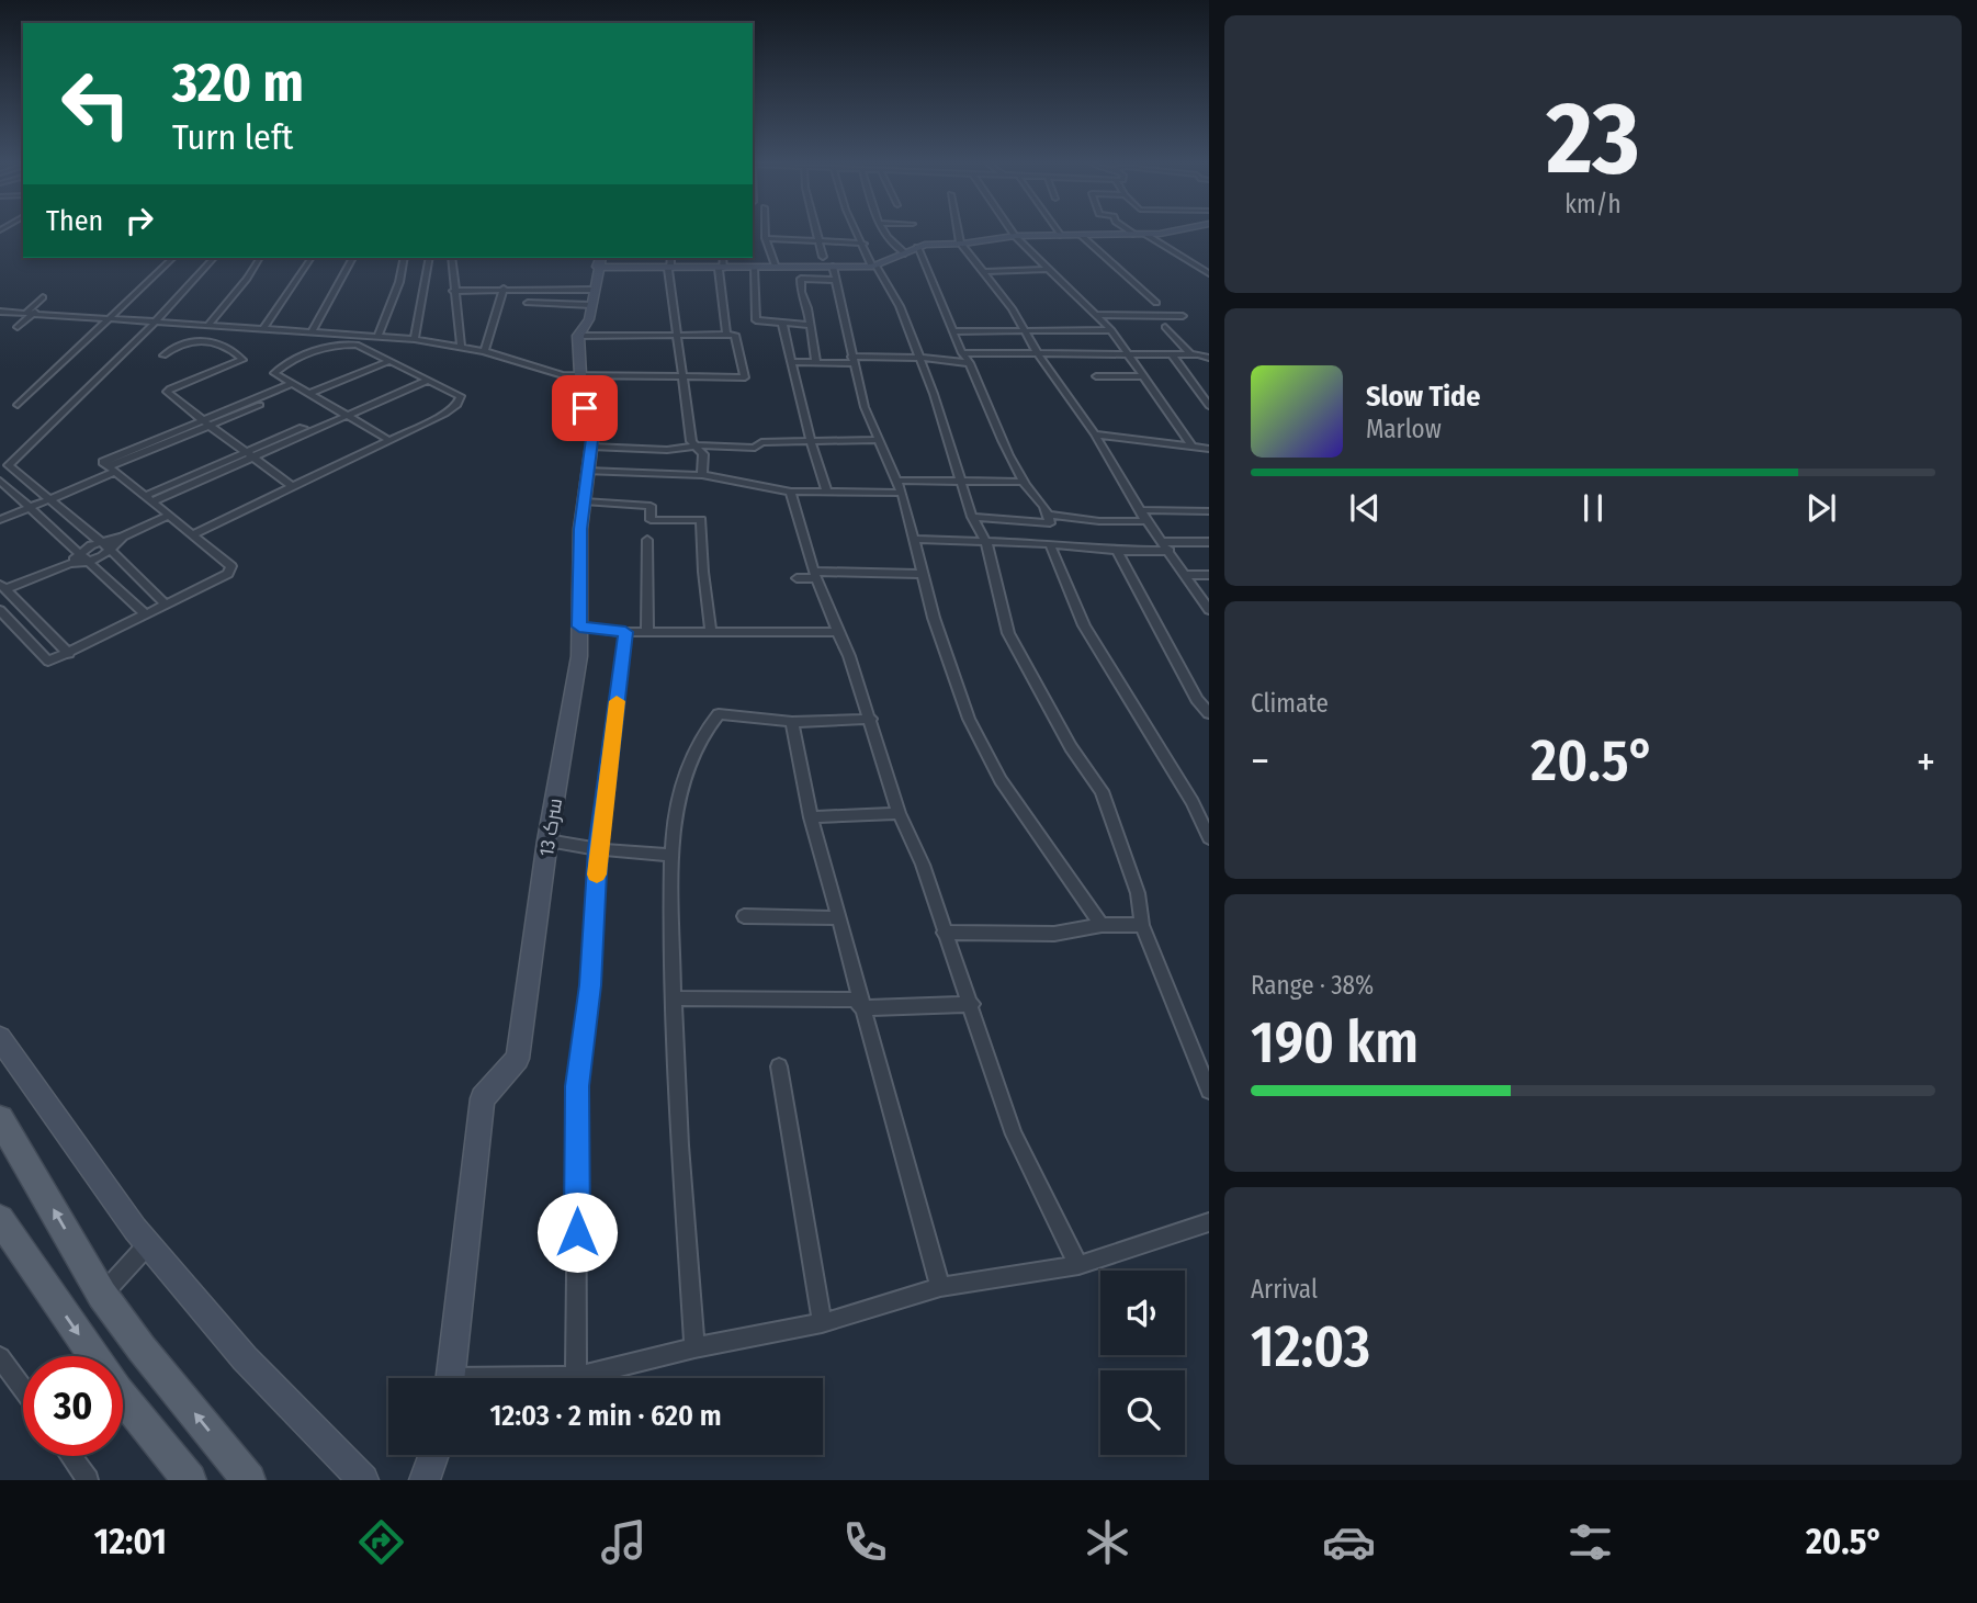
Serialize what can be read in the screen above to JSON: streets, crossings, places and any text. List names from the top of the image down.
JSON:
{
  "streets": {
    "street": ["سرک 13"]
  },
  "page": {
    "tile": [
      ["23", "km/h"],
      "Climate",
      ["Range · 38%", "190 km"],
      ["Arrival", "12:03"]
    ],
    "turn": ["320 m", "Turn left"],
    "then": "Then",
    "song": ["Slow Tide", "Marlow"],
    "heat": ["−", "20.5°", "+"],
    "limit": "30",
    "trip": "12:03 · 2 min · 620 m",
    "tabs": ["12:01", "20.5°"]
  }
}
